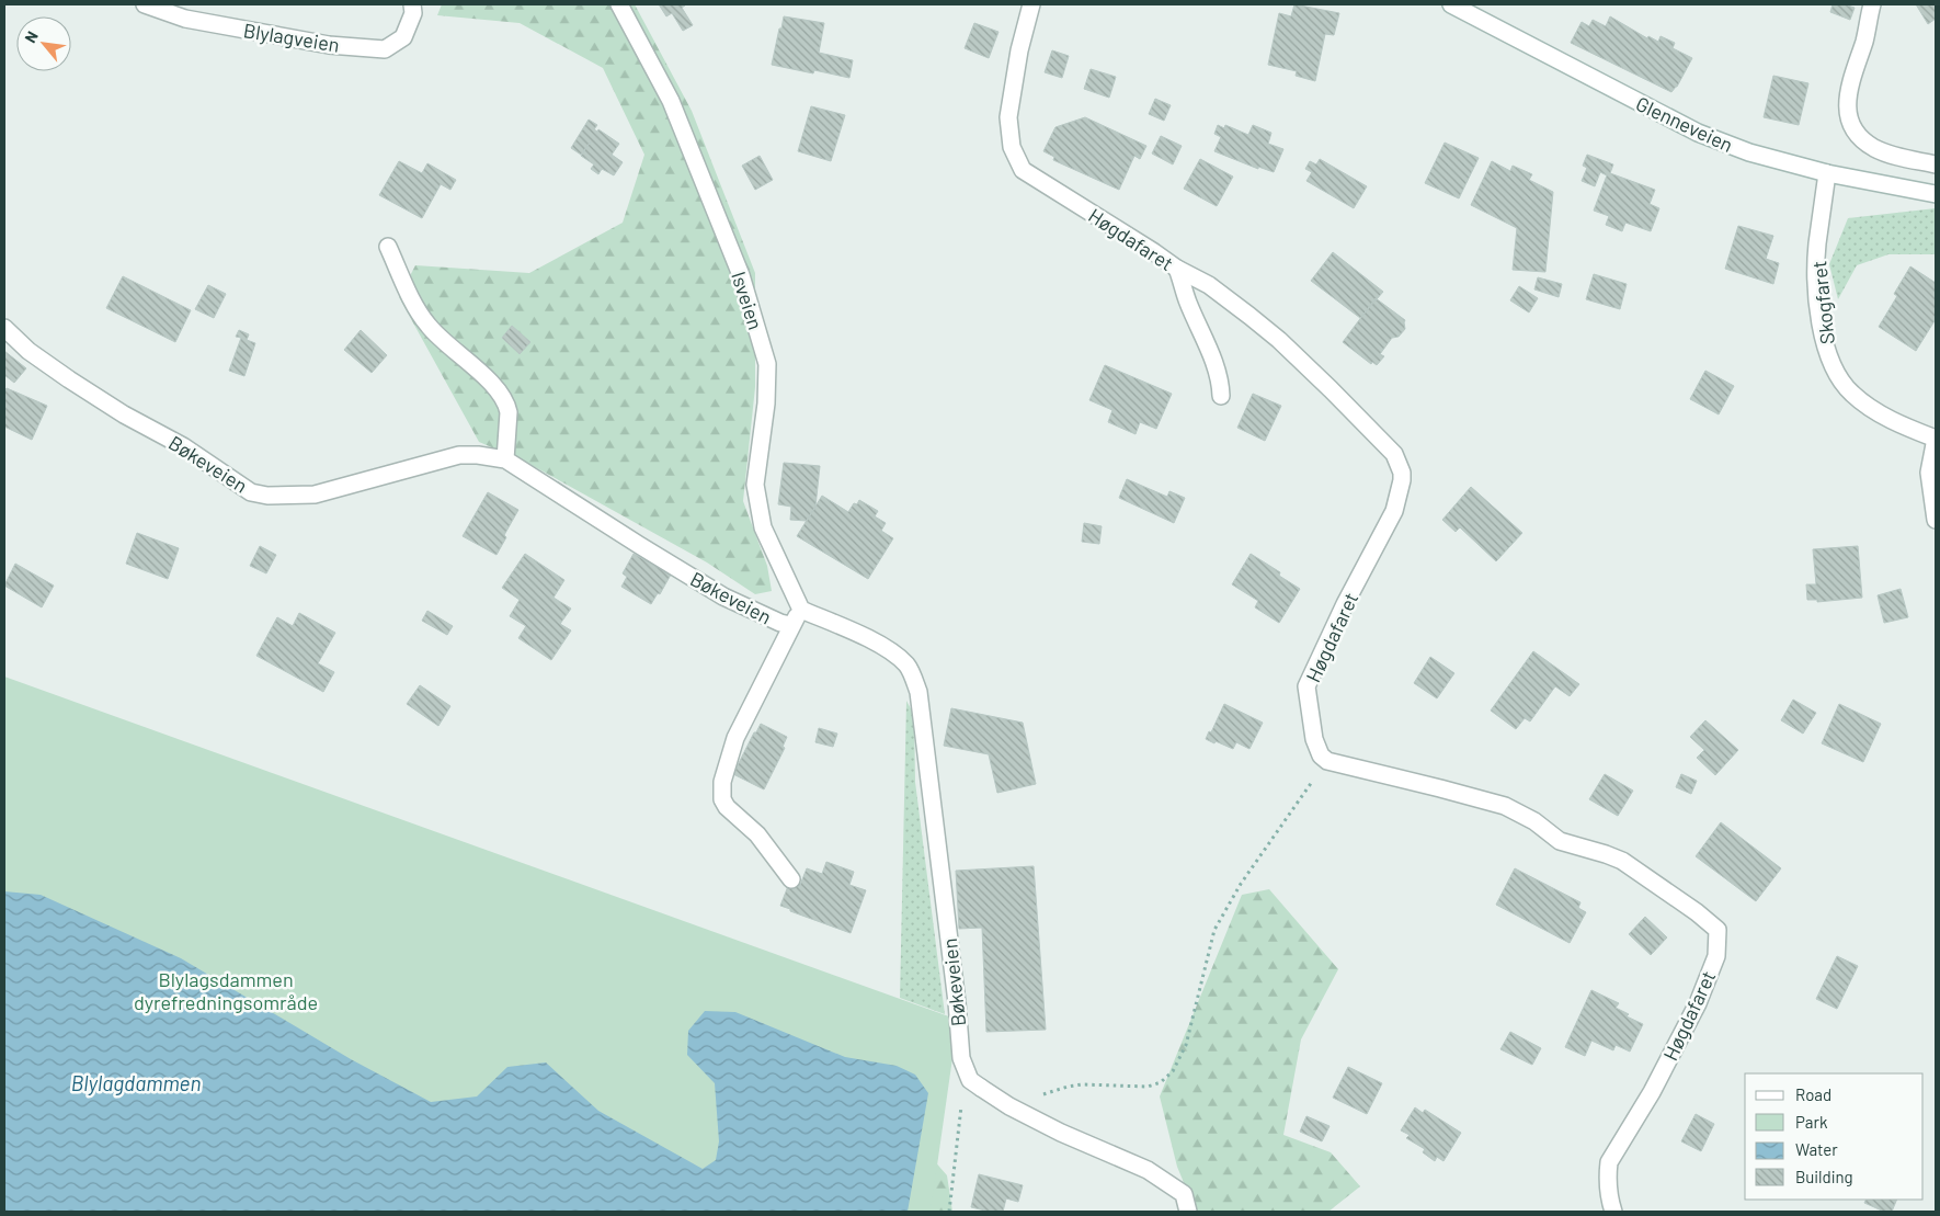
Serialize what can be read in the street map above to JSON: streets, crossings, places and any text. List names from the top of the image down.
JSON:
{
  "streets": {
    "street": [
      "Blylagveien",
      "Glenneveien",
      "Høgdafaret",
      "Isveien",
      "Skogfaret",
      "Bøkeveien"
    ]
  },
  "crossings": [
    ["Glenneveien", "Skogfaret"],
    ["Isveien", "Bøkeveien"]
  ],
  "water": ["Blylagdammen"],
  "parks": ["Blylagsdammen dyrefredningsområde"],
  "legend": [
    "Road",
    "Park",
    "Water",
    "Building"
  ],
  "north": "top left"
}
